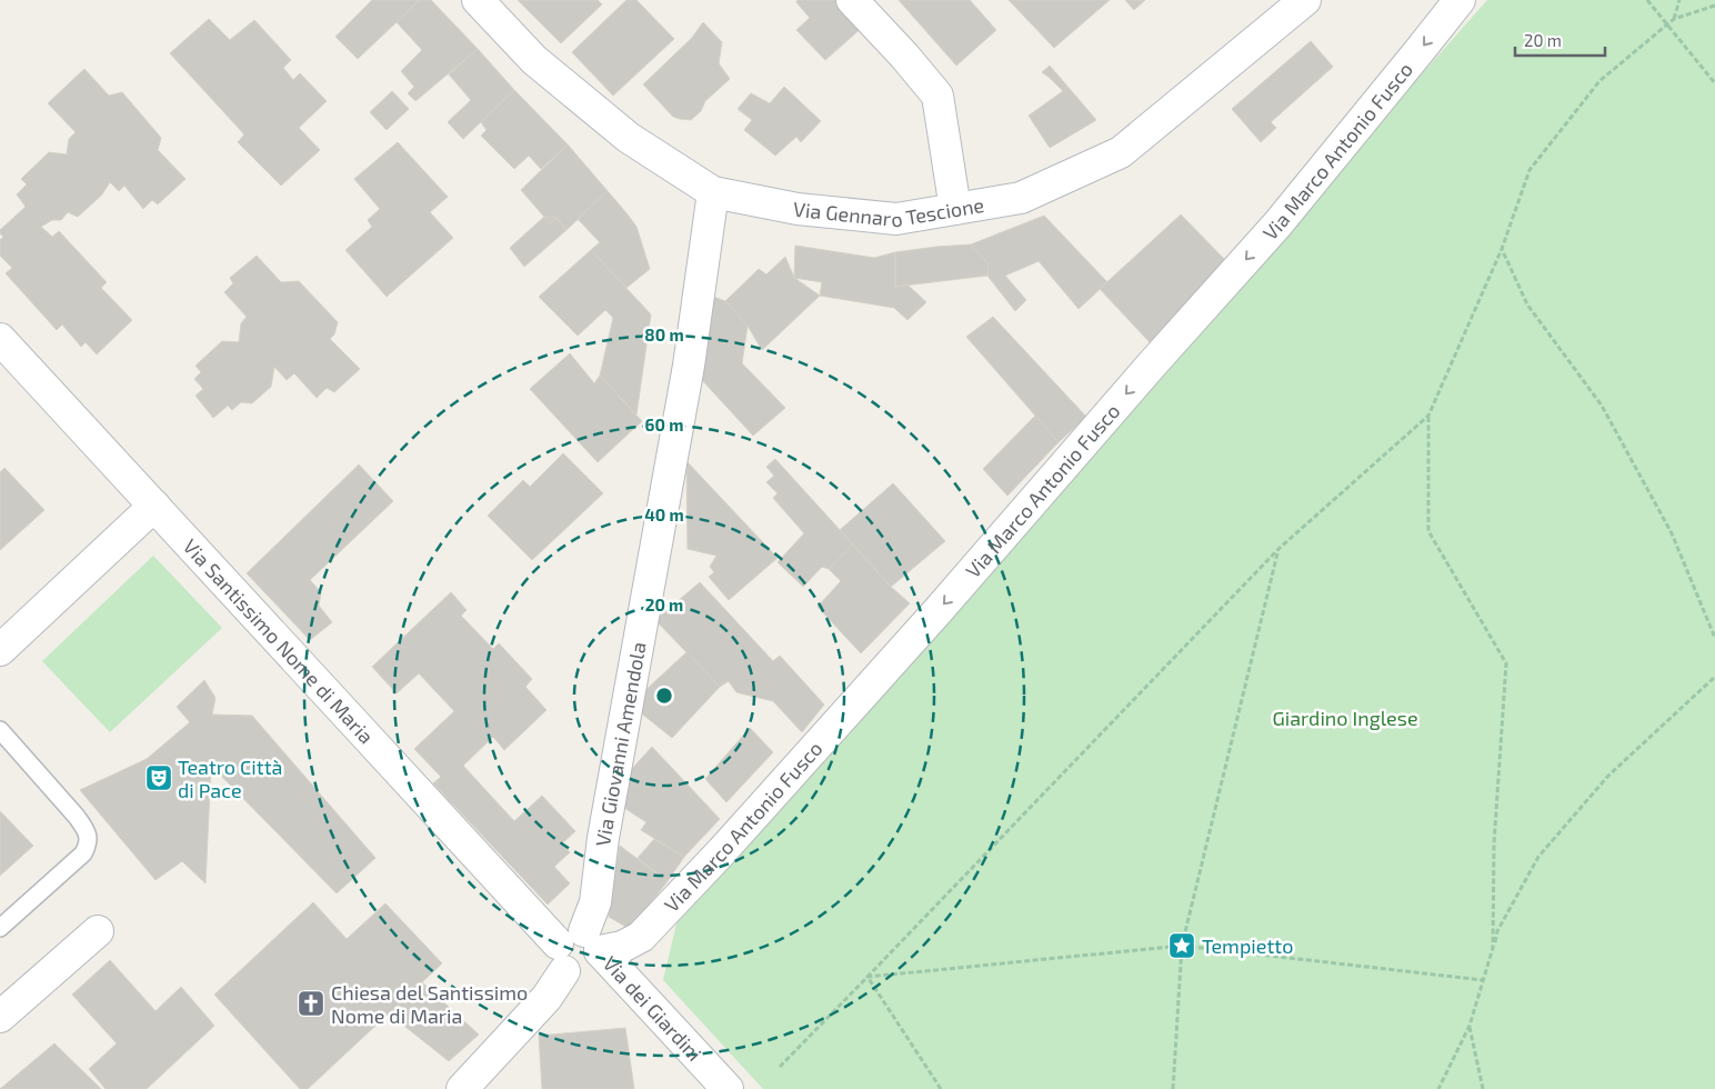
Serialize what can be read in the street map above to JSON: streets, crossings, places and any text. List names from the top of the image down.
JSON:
{
  "streets": {
    "street": [
      "Via Marco Antonio Fusco",
      "Via Gennaro Tescione",
      "Via Santissimo Nome di Maria",
      "Via Giovanni Amendola",
      "Via dei Giardini"
    ]
  },
  "crossings": [
    ["Via Marco Antonio Fusco", "Via Santissimo Nome di Maria"],
    ["Via Marco Antonio Fusco", "Via Giovanni Amendola"],
    ["Via Marco Antonio Fusco", "Via dei Giardini"],
    ["Via Gennaro Tescione", "Via Giovanni Amendola"],
    ["Via Santissimo Nome di Maria", "Via Giovanni Amendola"],
    ["Via Santissimo Nome di Maria", "Via dei Giardini"],
    ["Via Giovanni Amendola", "Via dei Giardini"]
  ],
  "one_way": ["Via Marco Antonio Fusco"],
  "parks": ["Giardino Inglese"],
  "places": {
    "theatre": ["Teatro Città di Pace"],
    "place": ["Tempietto"],
    "church": ["Chiesa del Santissimo Nome di Maria"]
  },
  "scale_bar": "20 m",
  "rings": [
    "80 m",
    "60 m",
    "40 m",
    "20 m"
  ]
}
